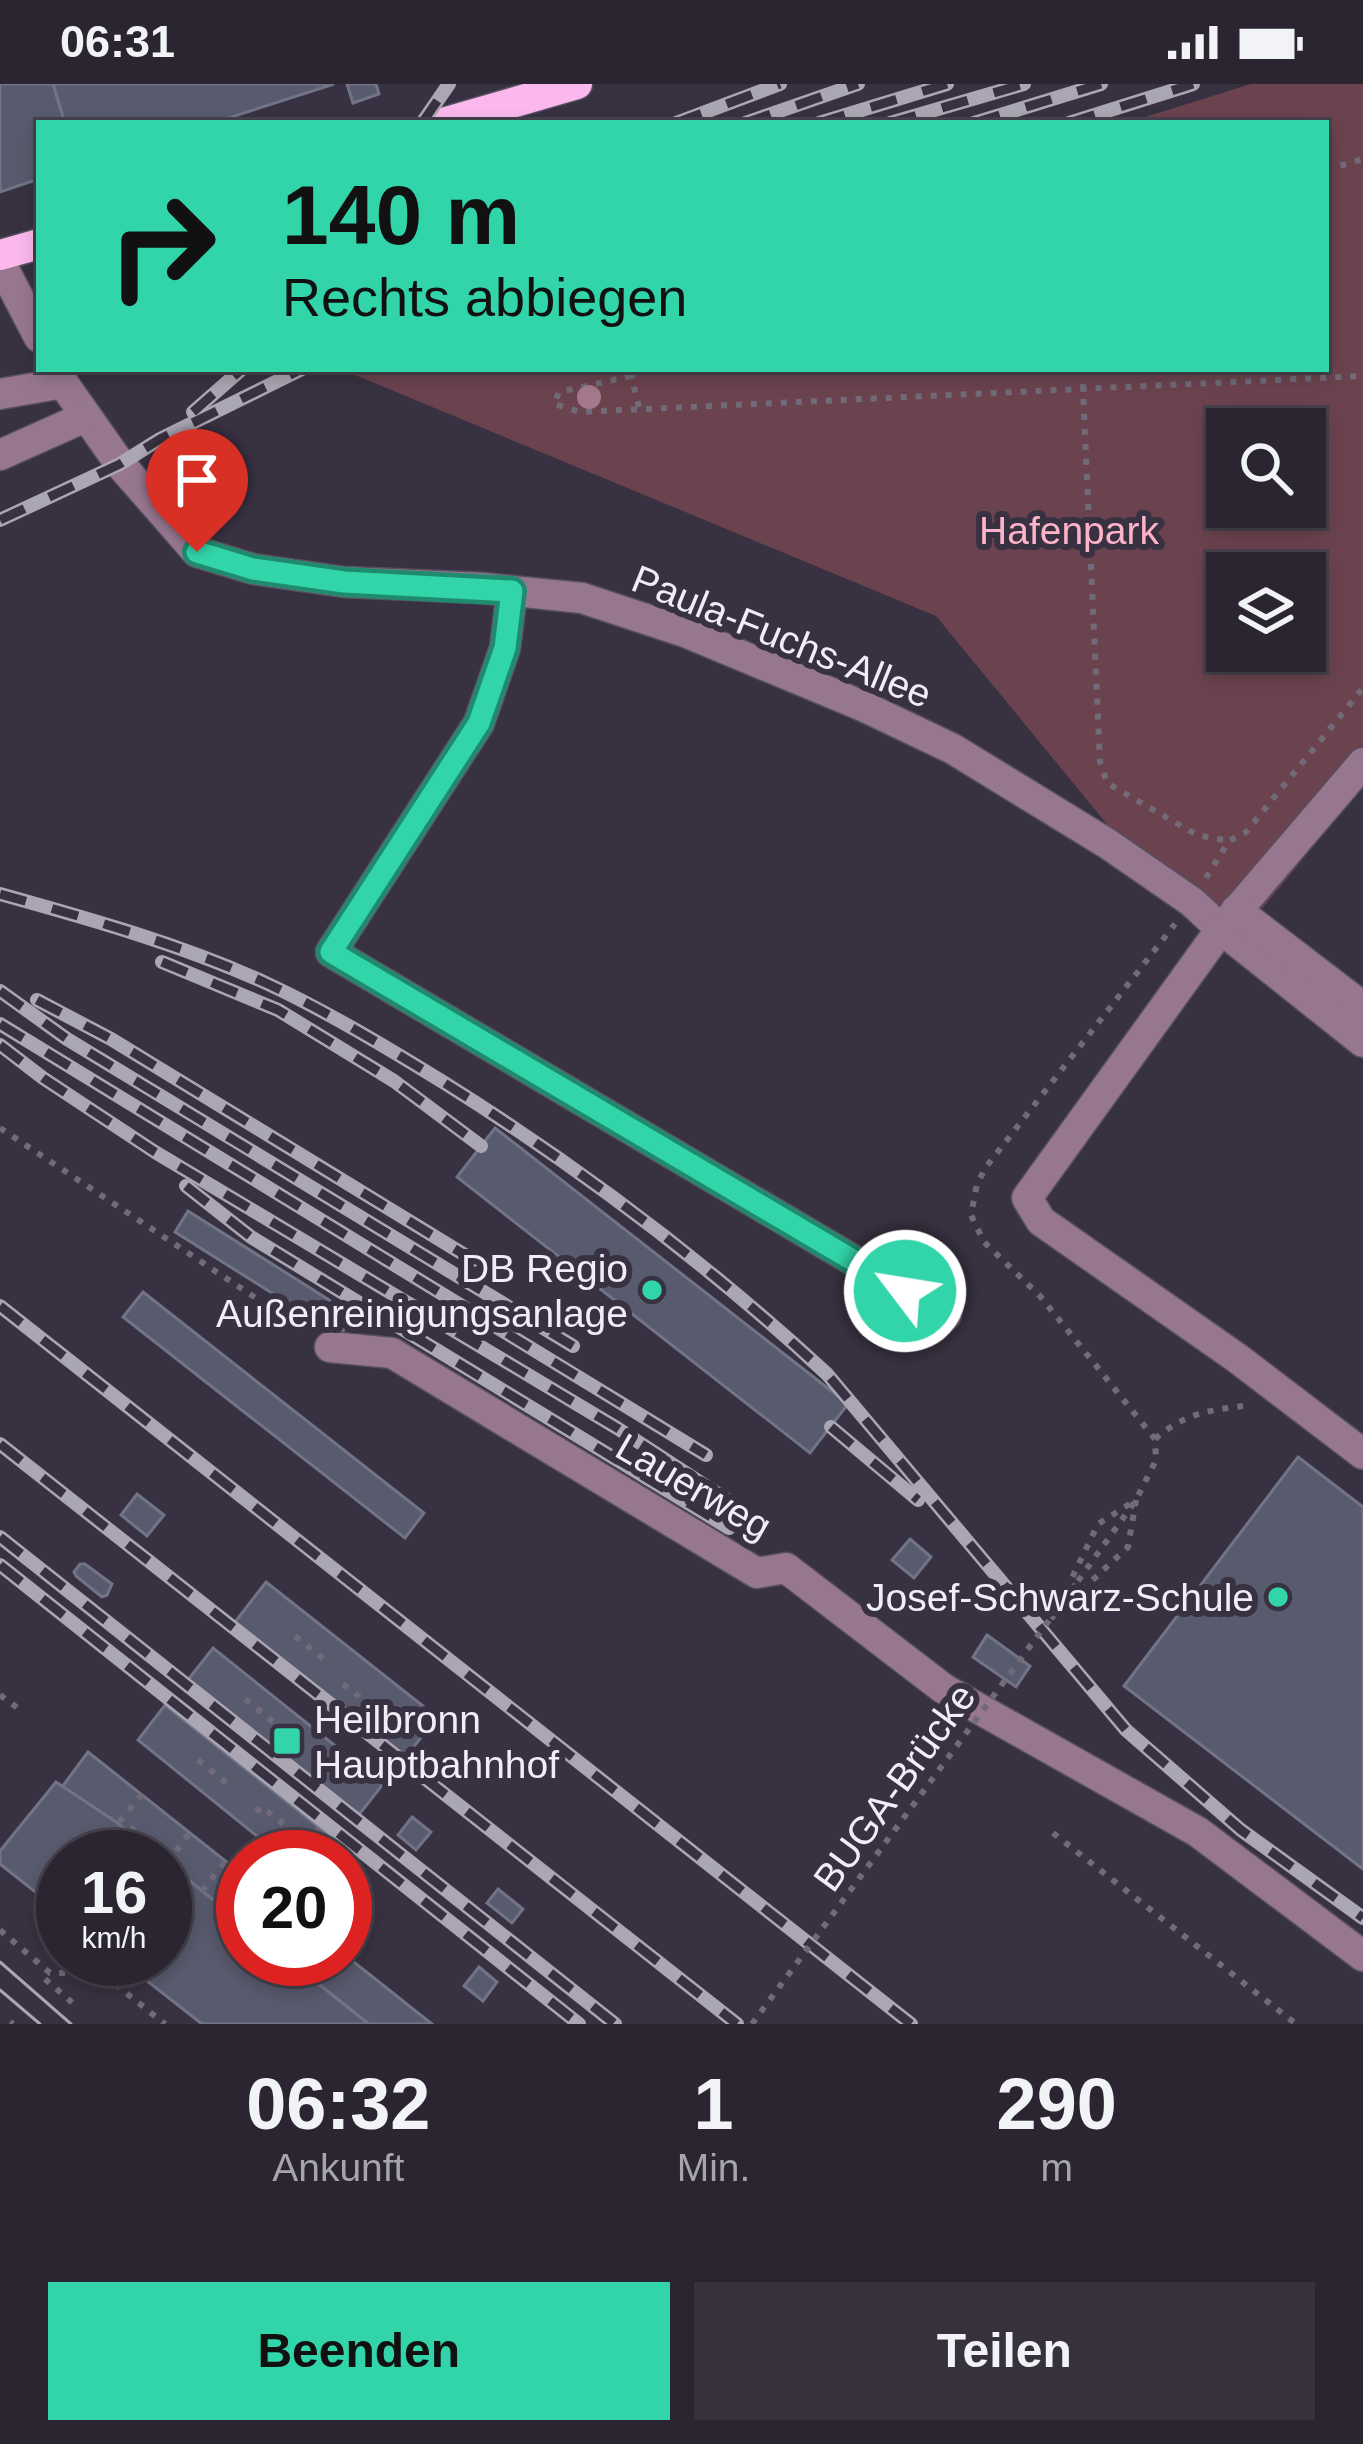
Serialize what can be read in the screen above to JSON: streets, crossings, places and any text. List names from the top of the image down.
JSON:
{
  "streets": {
    "street": ["Paula-Fuchs-Allee", "Lauerweg"],
    "path": ["BUGA-Brücke"]
  },
  "parks": ["Hafenpark"],
  "places": {
    "other": ["DB Regio Außenreinigungsanlage", "Josef-Schwarz-Schule"],
    "transit": ["Heilbronn Hauptbahnhof"]
  },
  "page": {
    "status": "06:31",
    "turn": ["140 m", "Rechts abbiegen"],
    "speed": "16 km/h",
    "limit": "20",
    "eta": [
      "06:32",
      "Ankunft",
      "1",
      "Min.",
      "290",
      "m"
    ],
    "buttons": ["Beenden", "Teilen"]
  }
}
